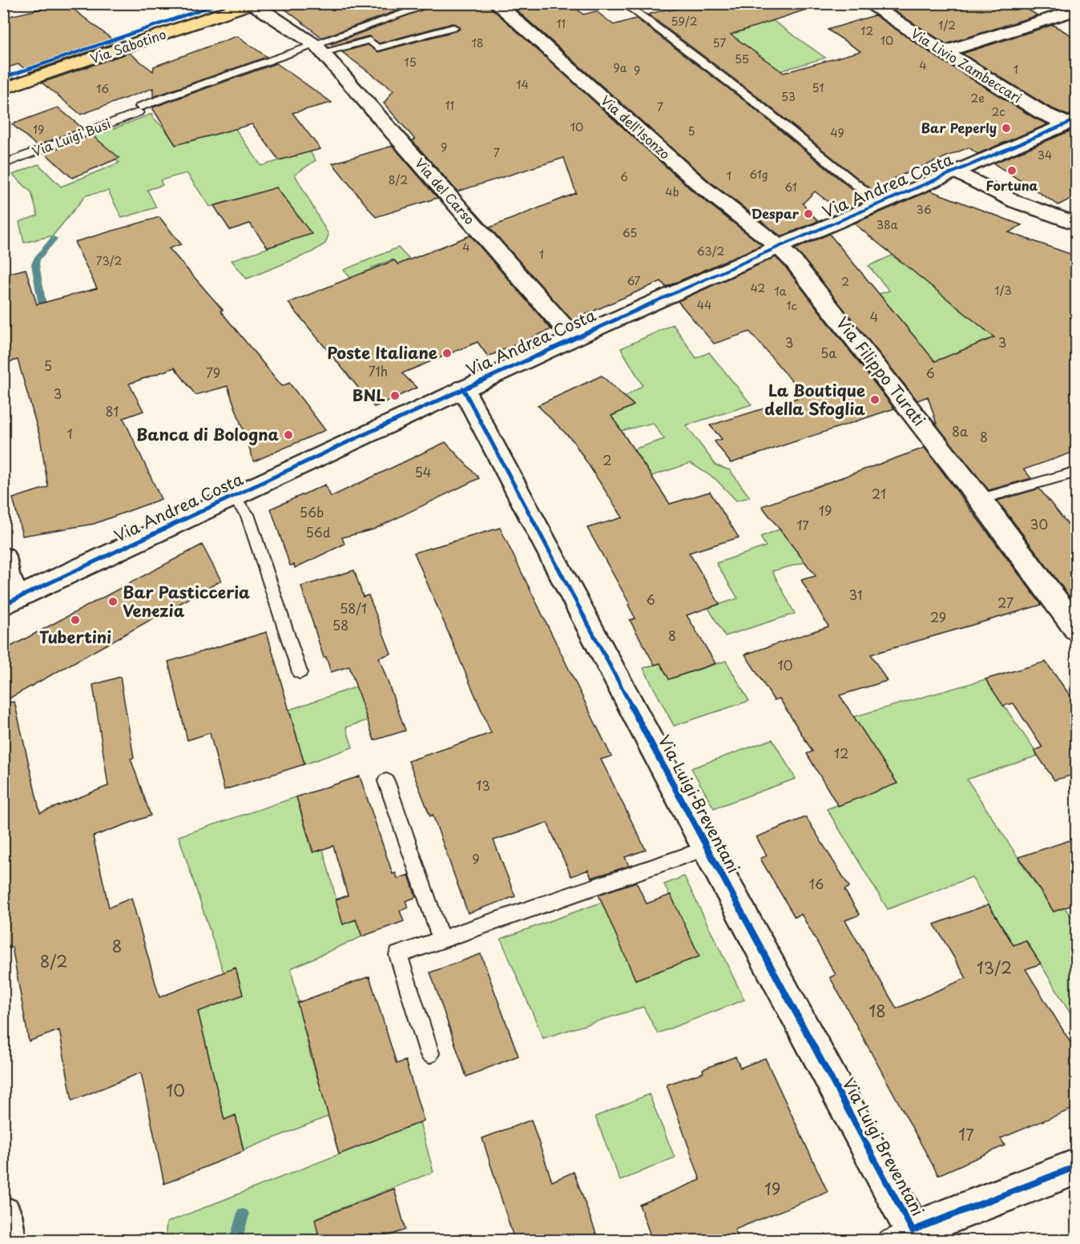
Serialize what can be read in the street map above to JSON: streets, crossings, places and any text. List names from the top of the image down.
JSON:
{
  "streets": {
    "main road": ["Via Sabotino"],
    "street": [
      "Via Livio Zambeccari",
      "Via dell'Isonzo",
      "Via Andrea Costa",
      "Via del Carso",
      "Via Filippo Turati",
      "Via Luigi Breventani"
    ],
    "lane": ["Via Luigi Busi"]
  },
  "crossings": [
    ["Via Sabotino", "Via del Carso"],
    ["Via Livio Zambeccari", "Via Andrea Costa"],
    ["Via dell'Isonzo", "Via Andrea Costa"],
    ["Via dell'Isonzo", "Via Filippo Turati"],
    ["Via Luigi Busi", "Via del Carso"],
    ["Via Andrea Costa", "Via del Carso"],
    ["Via Andrea Costa", "Via Filippo Turati"],
    ["Via Andrea Costa", "Via Luigi Breventani"]
  ],
  "places": [
    "Bar Peperly",
    "Fortuna",
    "Despar",
    "Poste Italiane",
    "BNL",
    "La Boutique della Sfoglia",
    "Banca di Bologna",
    "Bar Pasticceria Venezia",
    "Tubertini"
  ],
  "house_numbers": [
    "59/2",
    "11",
    "1/2",
    "12",
    "10",
    "18",
    "57",
    "55",
    "15",
    "4",
    "9a",
    "1",
    "9",
    "14",
    "51",
    "16",
    "53",
    "2e",
    "11",
    "7",
    "2c",
    "10",
    "19",
    "5",
    "49",
    "9",
    "7",
    "34",
    "61g",
    "1",
    "6",
    "8/2",
    "61",
    "4b",
    "36",
    "38a",
    "65",
    "4",
    "63/2",
    "1",
    "73/2",
    "67",
    "2",
    "42",
    "1/3",
    "1a",
    "44",
    "1c",
    "4",
    "3",
    "3",
    "5a",
    "5",
    "71h",
    "79",
    "6",
    "3",
    "81",
    "8a",
    "1",
    "8",
    "2",
    "54",
    "21",
    "19",
    "56b",
    "30",
    "17",
    "56d",
    "31",
    "6",
    "27",
    "58/1",
    "29",
    "58",
    "8",
    "10",
    "12",
    "13",
    "9",
    "16",
    "8",
    "8/2",
    "13/2",
    "18",
    "10",
    "17",
    "19"
  ]
}
